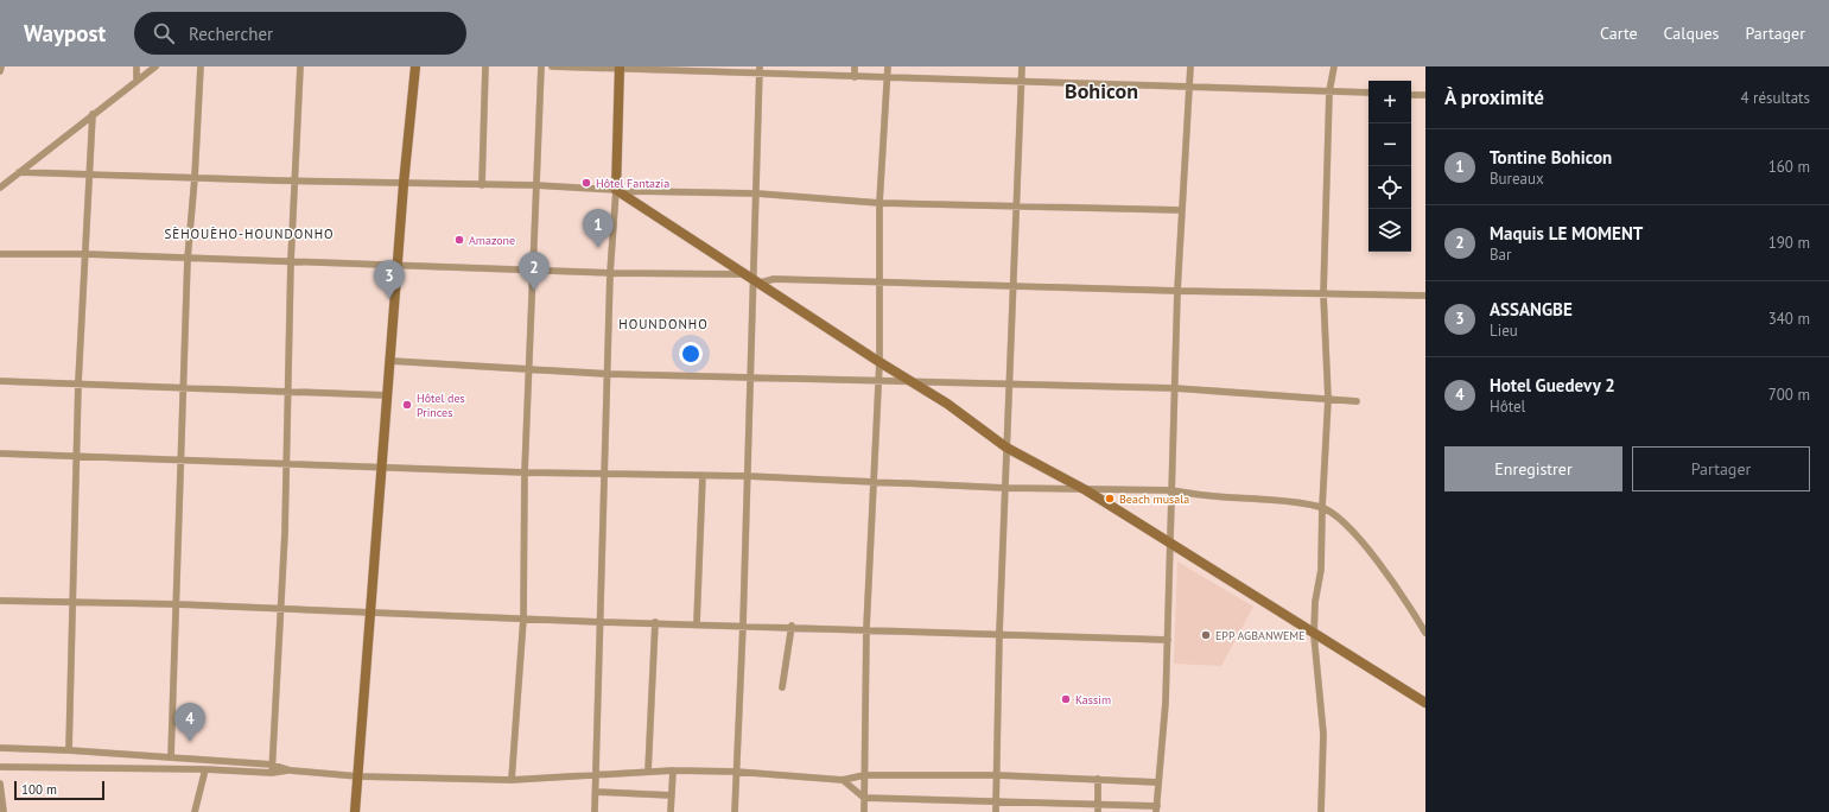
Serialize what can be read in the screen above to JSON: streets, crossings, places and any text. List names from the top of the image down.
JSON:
{
  "districts": ["Bohicon", "SÈHOUÈHO-HOUNDONHO", "HOUNDONHO"],
  "places": [
    "Hôtel Fantazia",
    "Amazone",
    "Hôtel des Princes",
    "Beach musala",
    "EPP AGBANWEME",
    "Kassim"
  ],
  "scale_bar": "100 m",
  "page": {
    "header": "Waypost",
    "search": "Rechercher",
    "nav": ["Carte", "Calques", "Partager"],
    "heading": ["À proximité", "4 résultats"],
    "map_buttons": ["+", "−"],
    "list": [
      {
        "mark": "1",
        "name": "Tontine Bohicon",
        "note": "Bureaux",
        "value": "160 m"
      },
      {
        "mark": "2",
        "name": "Maquis LE MOMENT",
        "note": "Bar",
        "value": "190 m"
      },
      {
        "mark": "3",
        "name": "ASSANGBE",
        "note": "Lieu",
        "value": "340 m"
      },
      {
        "mark": "4",
        "name": "Hotel Guedevy 2",
        "note": "Hôtel",
        "value": "700 m"
      }
    ],
    "pins": [
      "1",
      "2",
      "3",
      "4"
    ],
    "buttons": ["Enregistrer", "Partager"],
    "scale": "100 m"
  }
}
